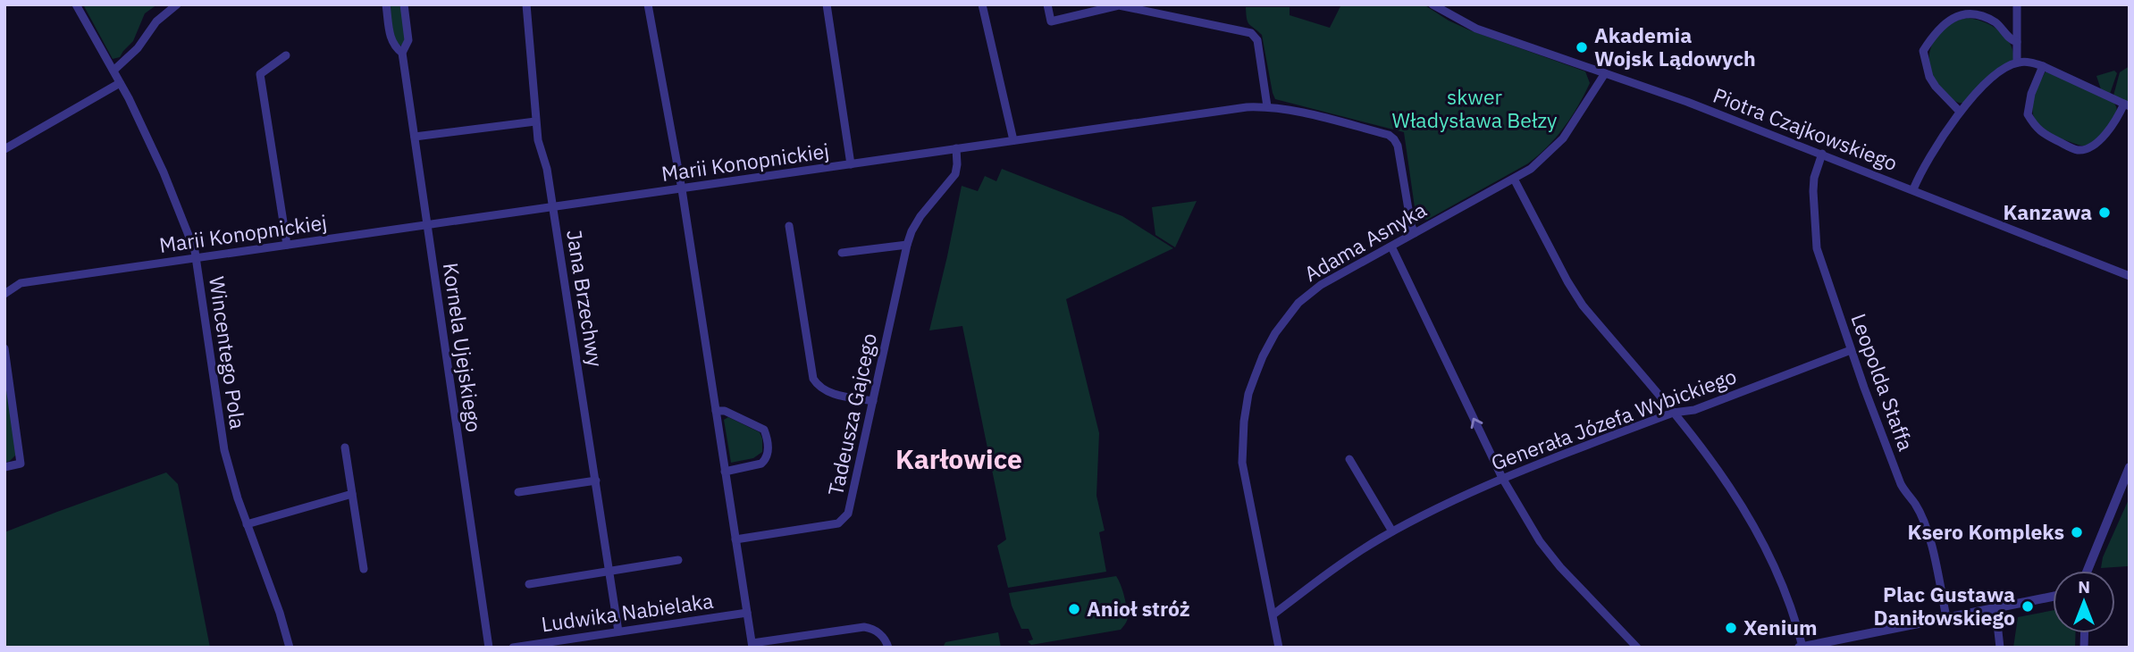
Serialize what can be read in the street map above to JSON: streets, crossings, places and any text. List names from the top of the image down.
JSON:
{
  "streets": {
    "street": [
      "Piotra Czajkowskiego",
      "Marii Konopnickiej",
      "Adama Asnyka",
      "Jana Brzechwy",
      "Kornela Ujejskiego",
      "Wincentego Pola",
      "Leopolda Staffa",
      "Tadeusza Gajcego",
      "Generała Józefa Wybickiego",
      "Ludwika Nabielaka"
    ]
  },
  "crossings": [
    ["Piotra Czajkowskiego", "Adama Asnyka"],
    ["Piotra Czajkowskiego", "Leopolda Staffa"],
    ["Marii Konopnickiej", "Adama Asnyka"],
    ["Marii Konopnickiej", "Jana Brzechwy"],
    ["Marii Konopnickiej", "Kornela Ujejskiego"],
    ["Marii Konopnickiej", "Wincentego Pola"],
    ["Marii Konopnickiej", "Tadeusza Gajcego"],
    ["Adama Asnyka", "Generała Józefa Wybickiego"],
    ["Jana Brzechwy", "Ludwika Nabielaka"],
    ["Leopolda Staffa", "Generała Józefa Wybickiego"]
  ],
  "districts": ["Karłowice"],
  "parks": ["skwer Władysława Bełzy"],
  "places": [
    "Akademia Wojsk Lądowych",
    "Kanzawa",
    "Ksero Kompleks",
    "Plac Gustawa Daniłowskiego",
    "Anioł stróż",
    "Xenium"
  ],
  "north": "top"
}
